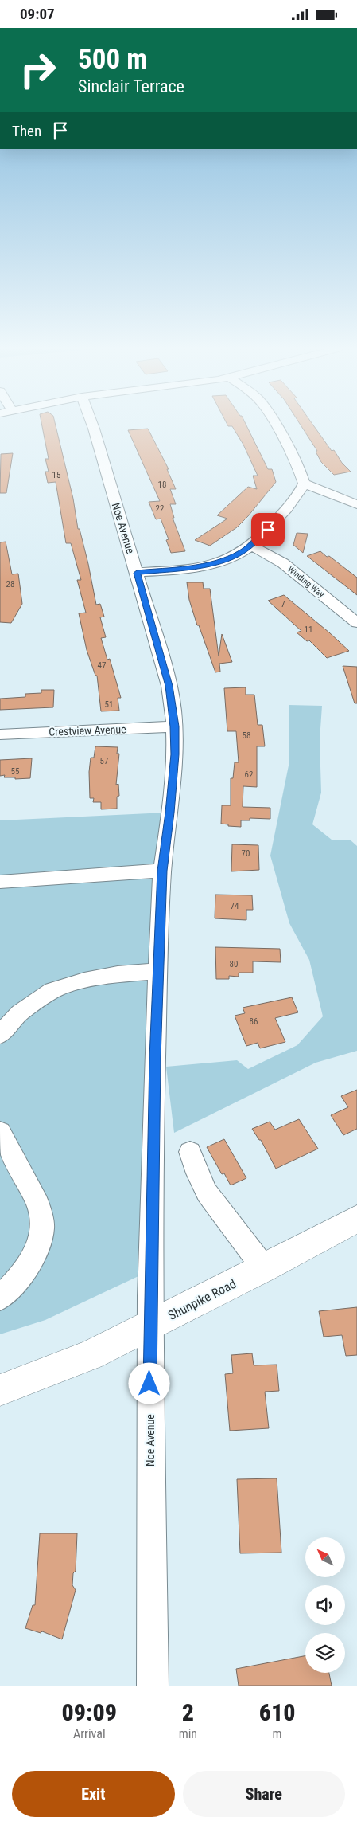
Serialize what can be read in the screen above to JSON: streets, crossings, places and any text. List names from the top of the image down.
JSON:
{
  "streets": {
    "main road": ["Shunpike Road"],
    "street": ["Noe Avenue", "Winding Way", "Crestview Avenue"]
  },
  "crossings": [
    ["Noe Avenue", "Crestview Avenue"],
    ["Noe Avenue", "Shunpike Road"]
  ],
  "house_numbers": [
    "15",
    "18",
    "22",
    "28",
    "7",
    "11",
    "47",
    "51",
    "58",
    "57",
    "55",
    "62",
    "70",
    "74",
    "80",
    "86"
  ],
  "north": "top left",
  "page": {
    "status": "09:07",
    "turn": ["500 m", "Sinclair Terrace"],
    "then": "Then",
    "eta": [
      "09:09",
      "Arrival",
      "2",
      "min",
      "610",
      "m"
    ],
    "buttons": ["Exit", "Share"]
  }
}
